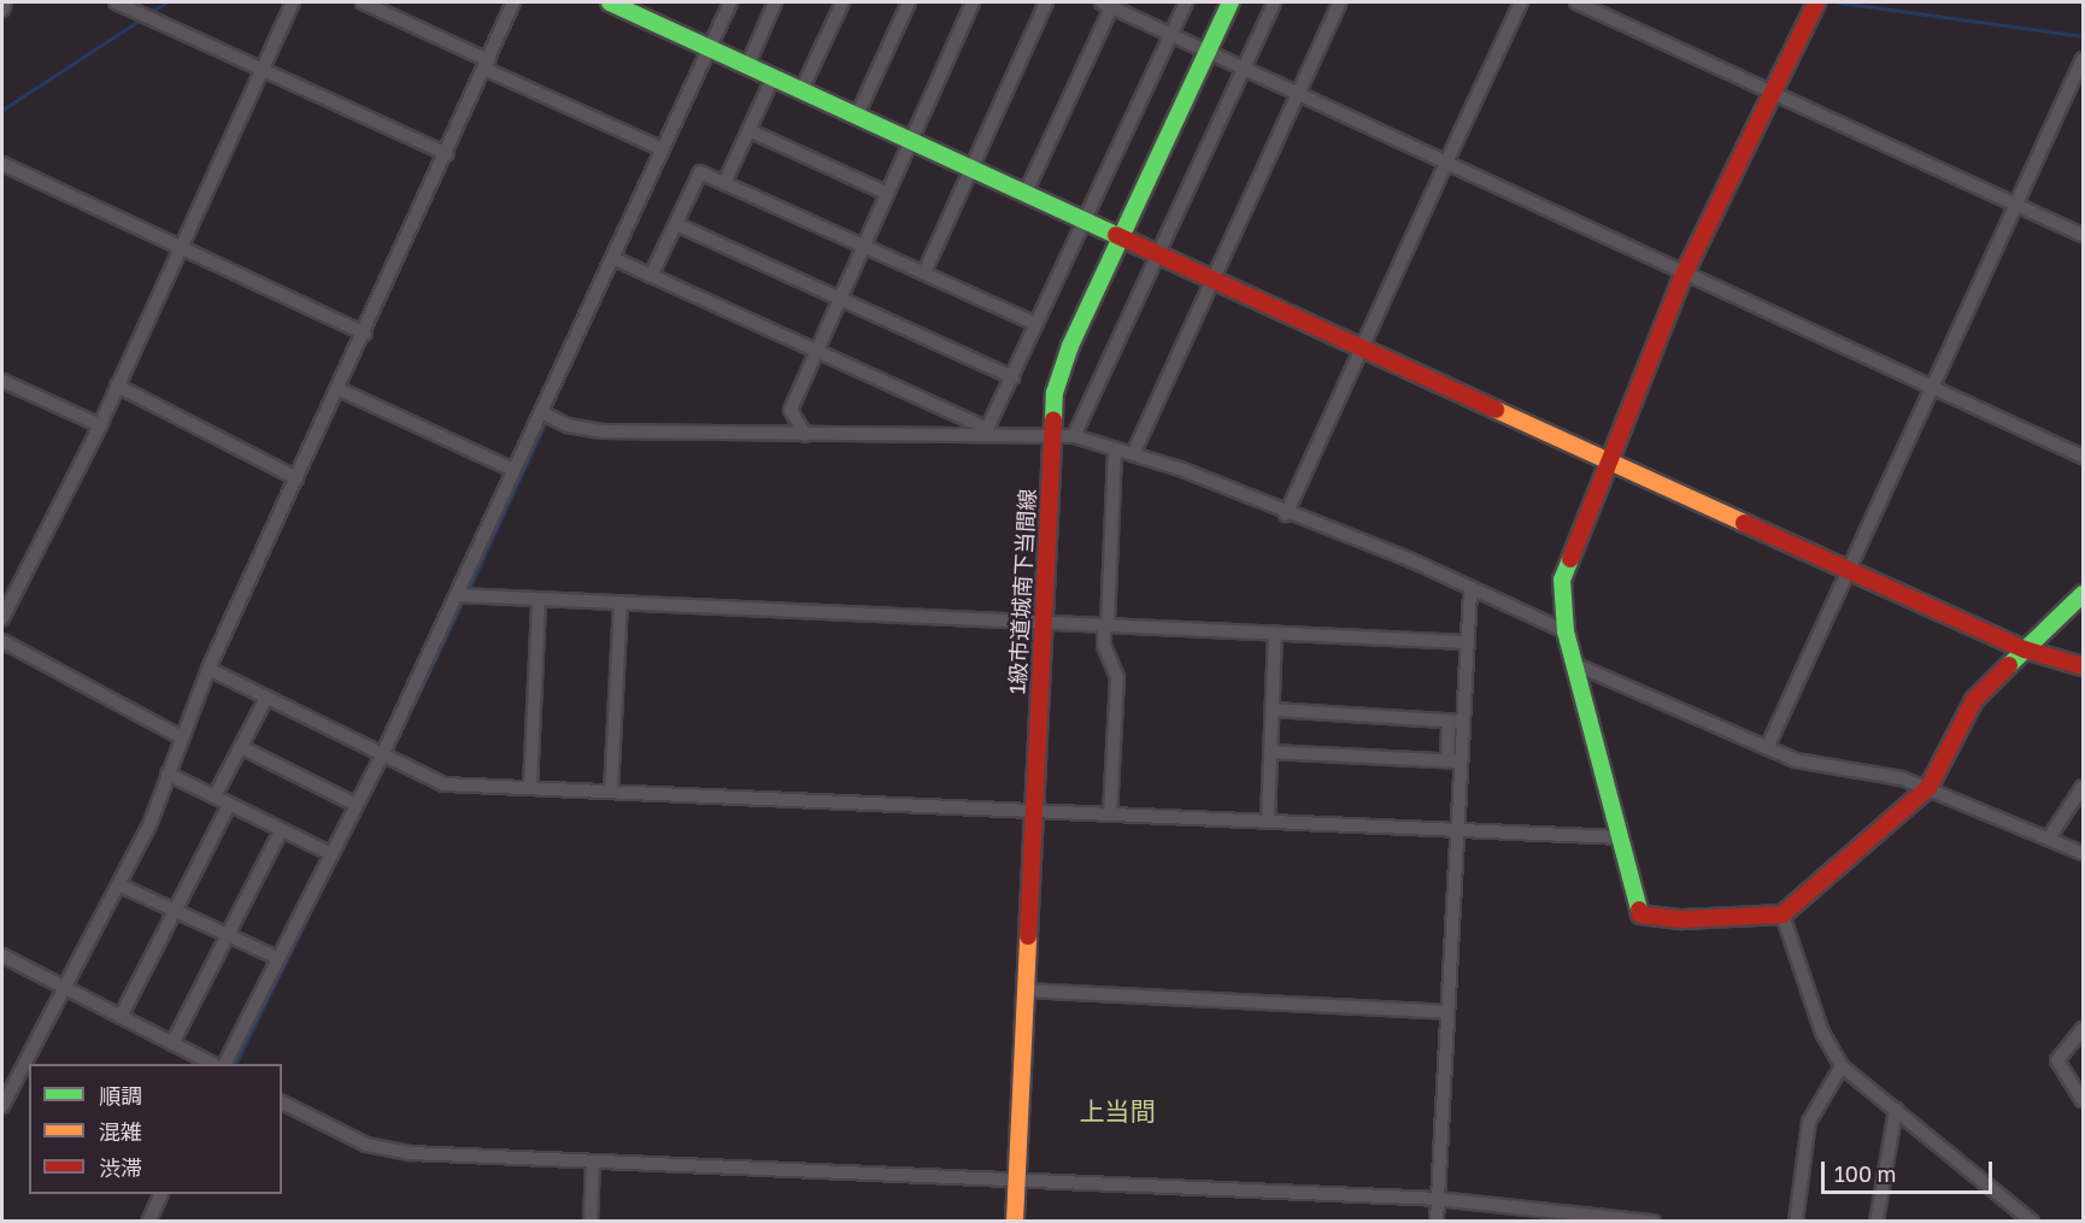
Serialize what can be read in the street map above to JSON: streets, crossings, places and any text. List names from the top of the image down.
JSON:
{
  "streets": {
    "street": ["1級市道城南下当間線"]
  },
  "districts": ["上当間"],
  "legend": ["順調", "混雑", "渋滞"],
  "scale_bar": "100 m"
}
